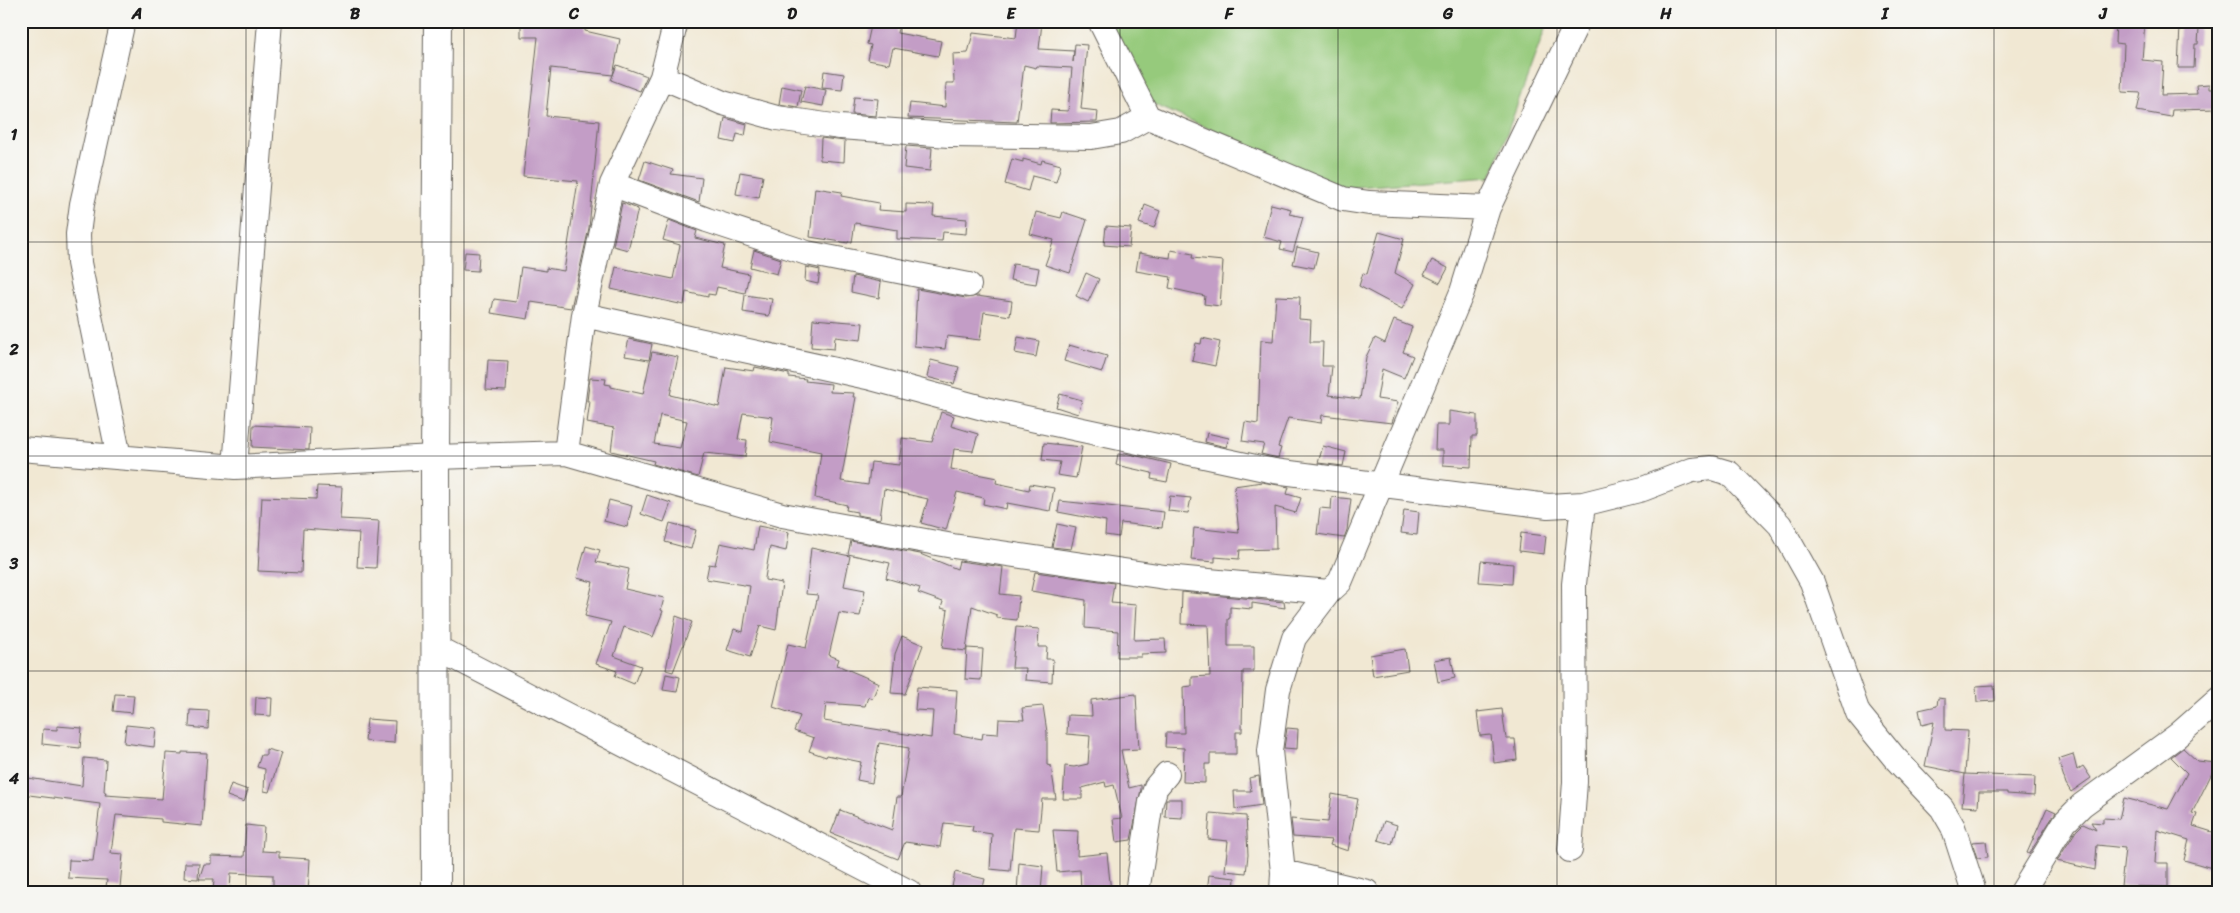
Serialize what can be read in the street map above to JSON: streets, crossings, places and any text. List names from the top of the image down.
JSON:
{
  "grid": {
    "columns": [
      "A",
      "B",
      "C",
      "D",
      "E",
      "F",
      "G",
      "H",
      "I",
      "J"
    ],
    "rows": [
      "1",
      "2",
      "3",
      "4"
    ]
  }
}
